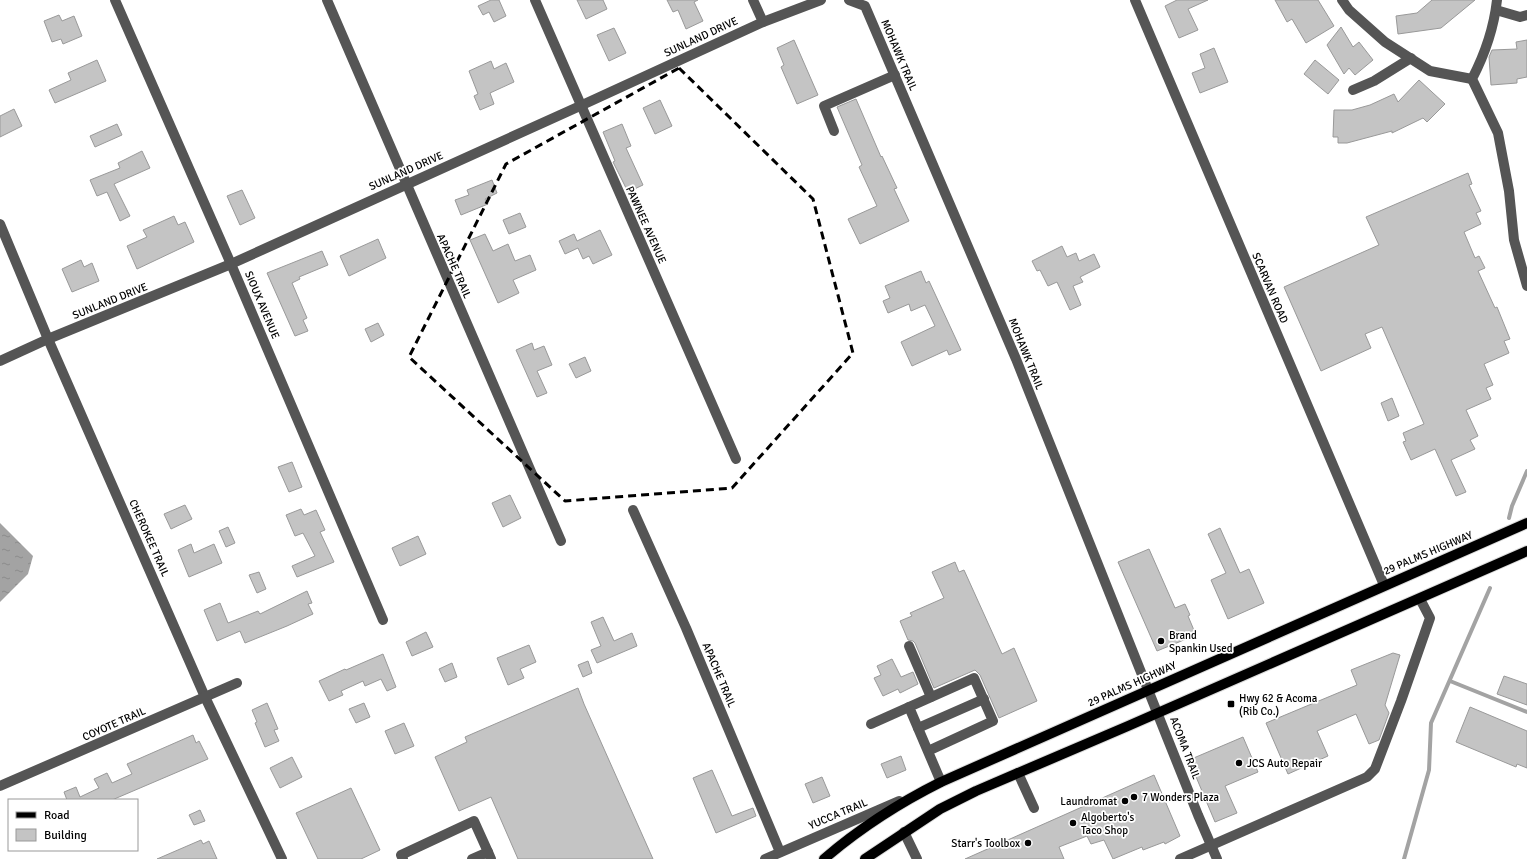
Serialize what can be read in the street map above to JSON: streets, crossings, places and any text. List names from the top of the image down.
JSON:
{
  "streets": {
    "main road": ["29 PALMS HIGHWAY"],
    "street": [
      "SUNLAND DRIVE",
      "MOHAWK TRAIL",
      "PAWNEE AVENUE",
      "APACHE TRAIL",
      "SCARVAN ROAD",
      "SIOUX AVENUE",
      "CHEROKEE TRAIL",
      "COYOTE TRAIL",
      "ACOMA TRAIL",
      "YUCCA TRAIL"
    ]
  },
  "crossings": [
    ["SUNLAND DRIVE", "PAWNEE AVENUE"],
    ["SUNLAND DRIVE", "APACHE TRAIL"],
    ["SUNLAND DRIVE", "SIOUX AVENUE"],
    ["SUNLAND DRIVE", "CHEROKEE TRAIL"],
    ["MOHAWK TRAIL", "29 PALMS HIGHWAY"],
    ["MOHAWK TRAIL", "ACOMA TRAIL"],
    ["APACHE TRAIL", "YUCCA TRAIL"],
    ["SCARVAN ROAD", "29 PALMS HIGHWAY"],
    ["CHEROKEE TRAIL", "COYOTE TRAIL"],
    ["29 PALMS HIGHWAY", "YUCCA TRAIL"]
  ],
  "places": {
    "other": [
      "Brand Spankin Used",
      "JCS Auto Repair",
      "7 Wonders Plaza",
      "Laundromat",
      "Algoberto's Taco Shop",
      "Starr's Toolbox"
    ],
    "transit": ["Hwy 62 & Acoma (Rib Co.)"]
  },
  "legend": ["Road", "Building"]
}
